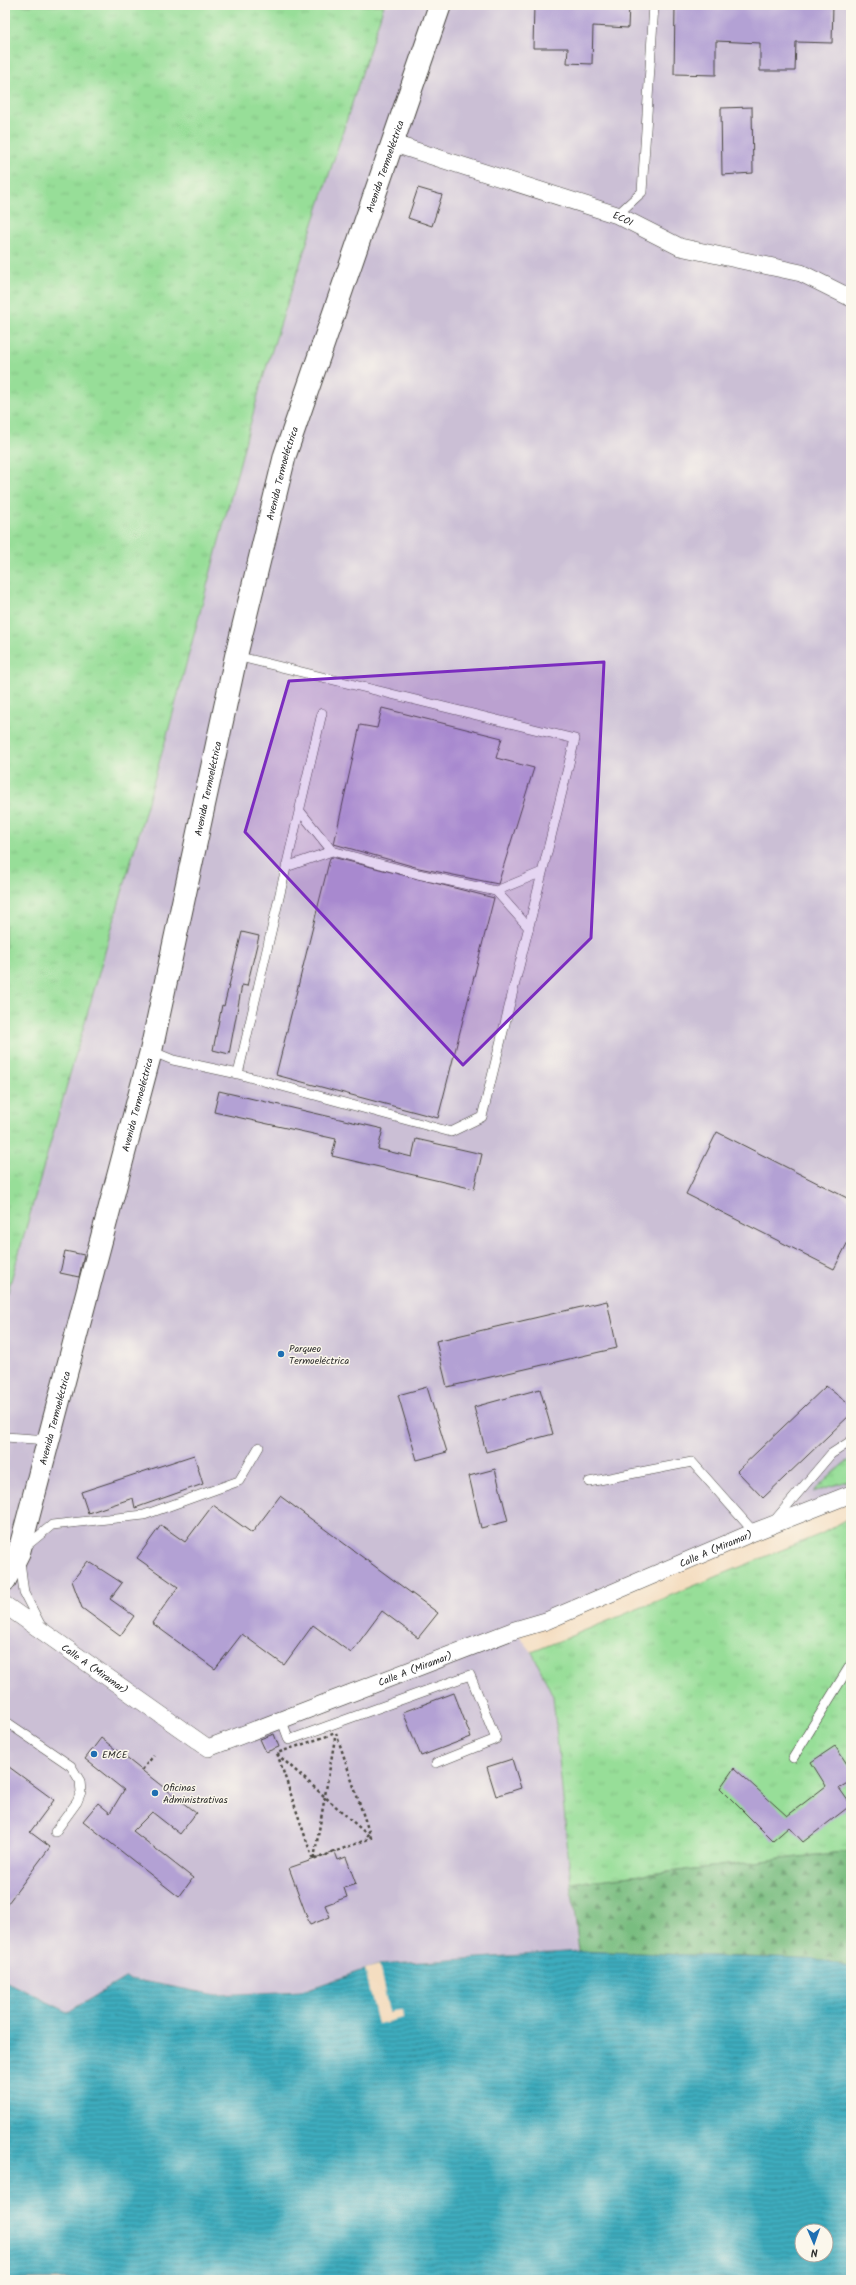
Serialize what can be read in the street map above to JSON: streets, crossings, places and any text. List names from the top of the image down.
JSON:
{
  "streets": {
    "main road": ["Avenida Termoeléctrica"],
    "street": ["ECOI", "Calle A (Miramar)"]
  },
  "crossings": [
    ["Avenida Termoeléctrica", "ECOI"]
  ],
  "places": ["Parqueo Termoeléctrica", "EMCE", "Oficinas Administrativas"],
  "north": "bottom"
}
